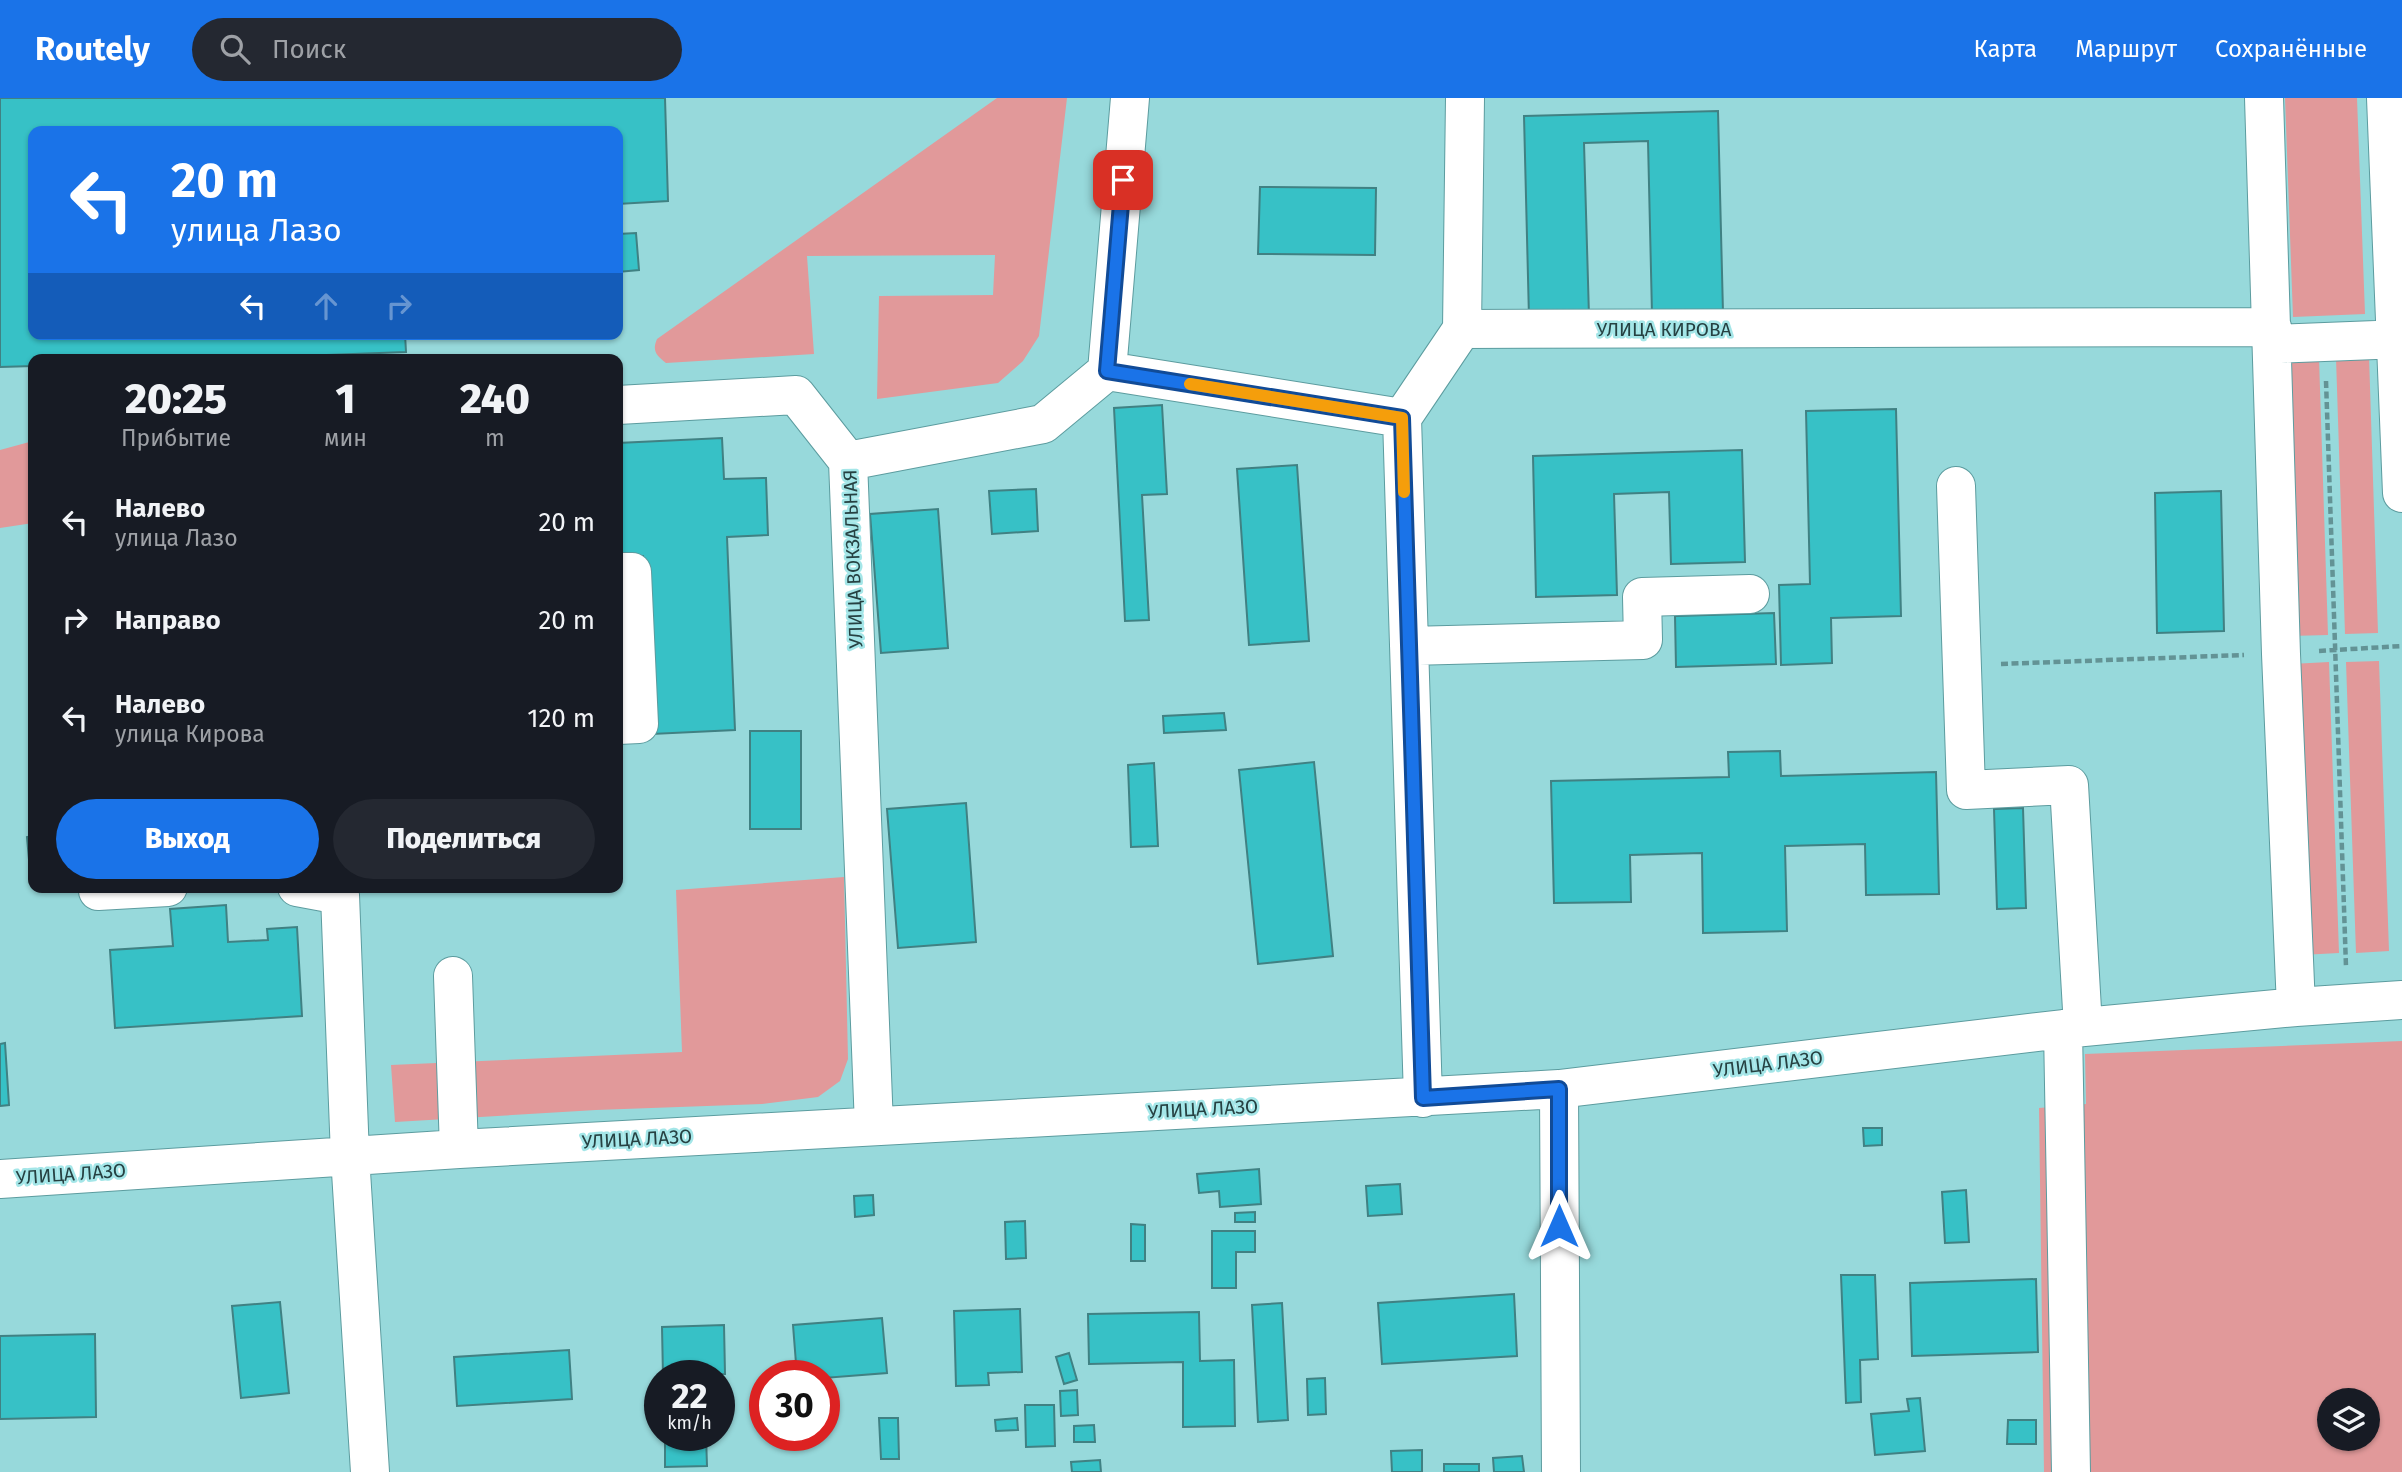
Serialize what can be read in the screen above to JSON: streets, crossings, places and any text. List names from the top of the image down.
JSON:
{
  "streets": {
    "street": ["УЛИЦА КИРОВА", "УЛИЦА ВОКЗАЛЬНАЯ", "УЛИЦА ЛАЗО"]
  },
  "crossings": [
    ["УЛИЦА ВОКЗАЛЬНАЯ", "УЛИЦА ЛАЗО"]
  ],
  "page": {
    "header": "Routely",
    "search": "Поиск",
    "nav": ["Карта", "Маршрут", "Сохранённые"],
    "turn": ["20 m", "улица Лазо"],
    "eta": [
      "20:25",
      "Прибытие",
      "1",
      "мин",
      "240",
      "m"
    ],
    "list": [
      {
        "name": "Налево",
        "note": "улица Лазо",
        "value": "20 m"
      },
      {
        "name": "Направо",
        "value": "20 m"
      },
      {
        "name": "Налево",
        "note": "улица Кирова",
        "value": "120 m"
      }
    ],
    "buttons": ["Выход", "Поделиться"],
    "speed": "22 km/h",
    "limit": "30"
  }
}
